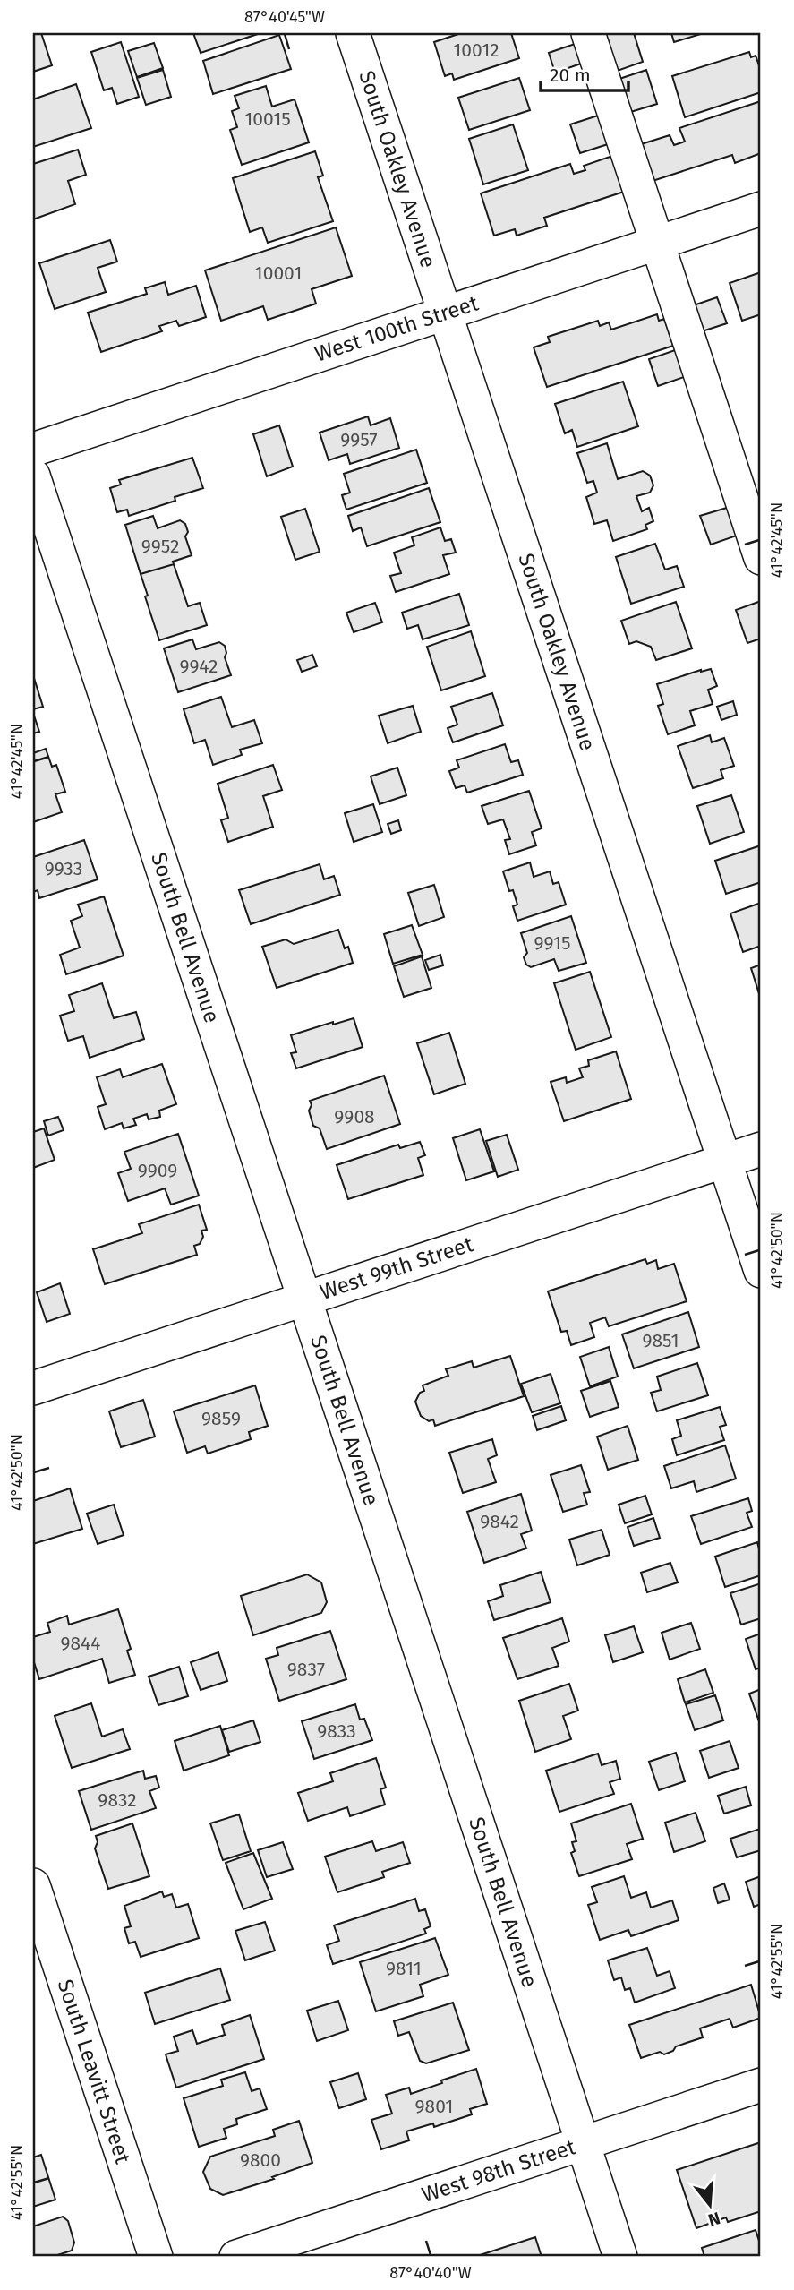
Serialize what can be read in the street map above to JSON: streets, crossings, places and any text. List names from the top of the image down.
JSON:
{
  "streets": {
    "street": [
      "South Oakley Avenue",
      "West 100th Street",
      "South Bell Avenue",
      "West 99th Street",
      "South Leavitt Street",
      "West 98th Street"
    ]
  },
  "crossings": [
    ["South Oakley Avenue", "West 100th Street"],
    ["South Oakley Avenue", "West 99th Street"],
    ["South Bell Avenue", "West 99th Street"],
    ["South Bell Avenue", "West 98th Street"]
  ],
  "house_numbers": [
    "10012",
    "10015",
    "10001",
    "9957",
    "9952",
    "9942",
    "9933",
    "9915",
    "9908",
    "9909",
    "9851",
    "9859",
    "9842",
    "9844",
    "9837",
    "9833",
    "9832",
    "9811",
    "9801",
    "9800"
  ],
  "scale_bar": "20 m",
  "north": "bottom",
  "coordinates": [
    "87°40'45\"W",
    "41°42'45\"N",
    "41°42'50\"N",
    "41°42'55\"N",
    "87°40'40\"W"
  ]
}
